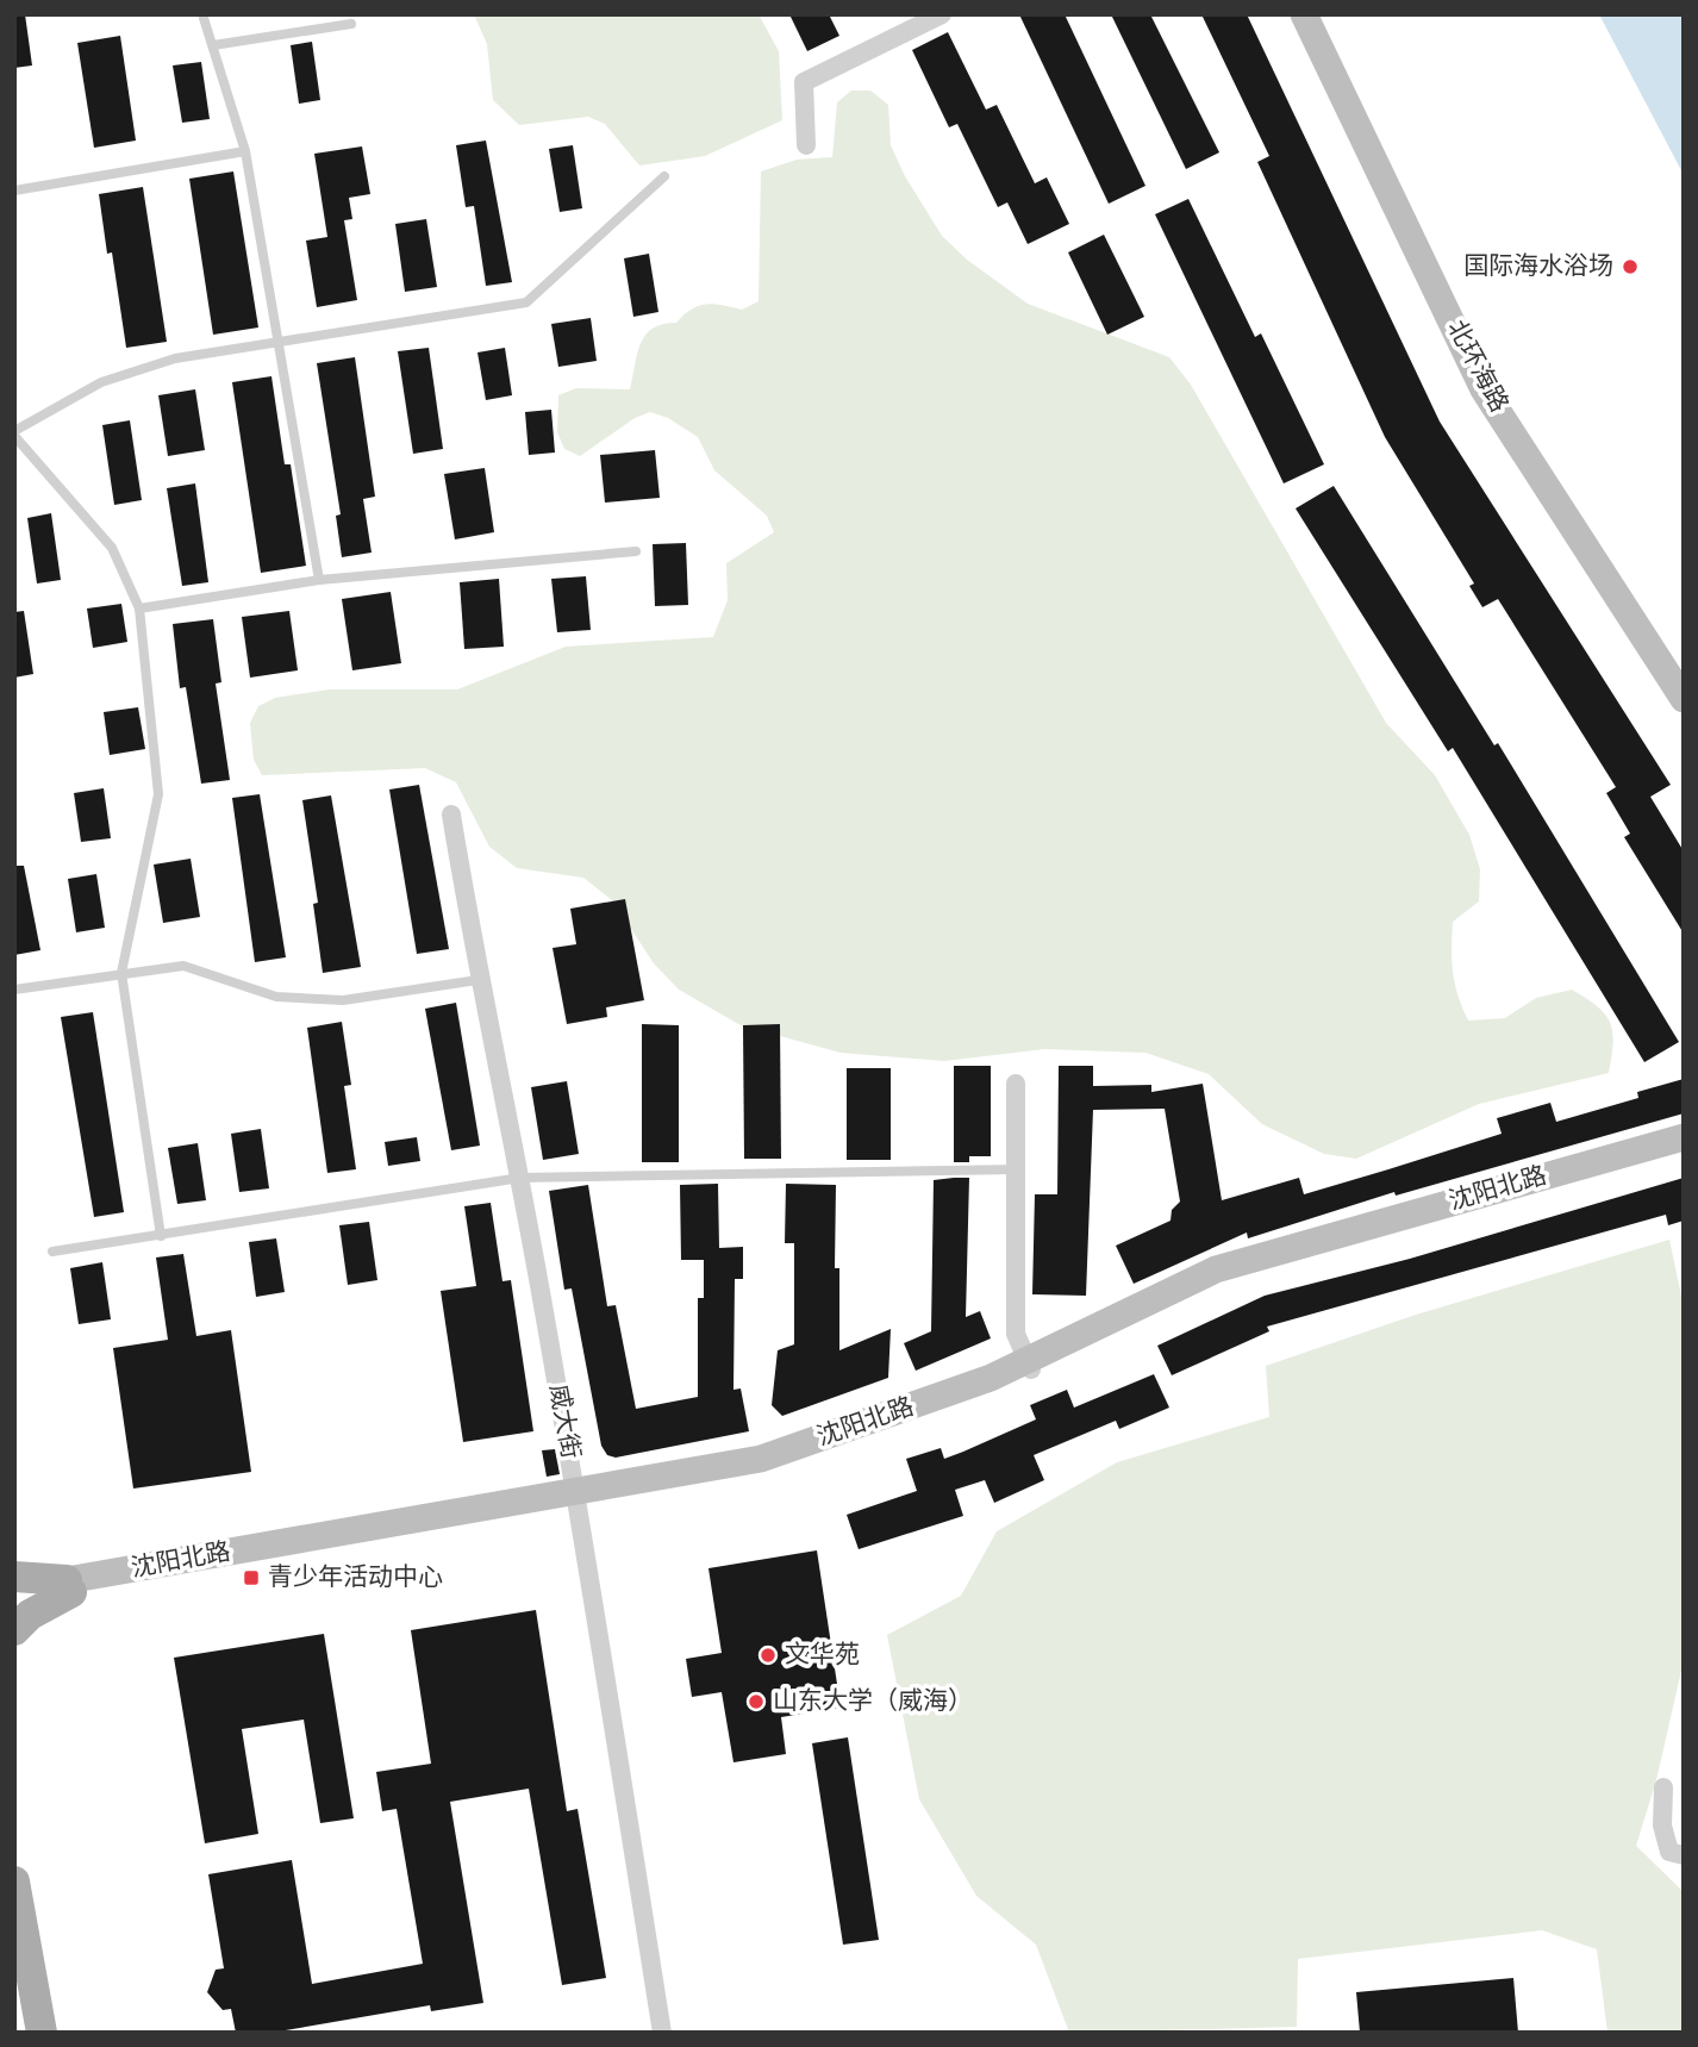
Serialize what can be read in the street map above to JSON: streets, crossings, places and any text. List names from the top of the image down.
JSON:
{
  "streets": {
    "street": ["北环海路", "沈阳北路", "威大街"]
  },
  "crossings": [
    ["沈阳北路", "威大街"]
  ],
  "places": {
    "other": ["国际海水浴场", "文华苑", "山东大学（威海）"],
    "transit": ["青少年活动中心"]
  }
}
